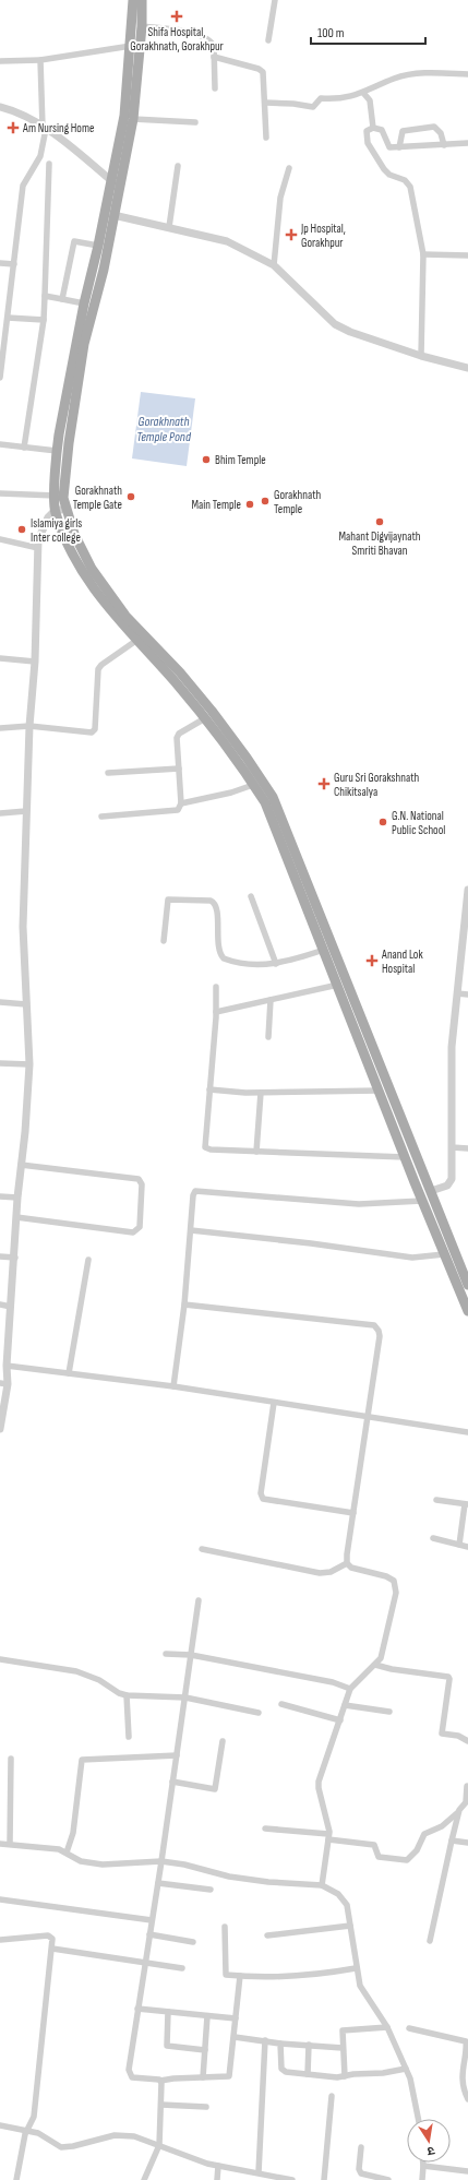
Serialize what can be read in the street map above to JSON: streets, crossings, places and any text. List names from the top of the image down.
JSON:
{
  "water": ["Gorakhnath Temple Pond"],
  "places": {
    "health": [
      "Shifa Hospital, Gorakhnath, Gorakhpur",
      "Am Nursing Home",
      "Jp Hospital, Gorakhpur",
      "Guru Sri Gorakshnath Chikitsalya",
      "Anand Lok Hospital"
    ],
    "other": [
      "Bhim Temple",
      "Gorakhnath Temple Gate",
      "Gorakhnath Temple",
      "Main Temple",
      "Mahant Digvijaynath Smriti Bhavan",
      "Islamiya girls Inter college",
      "G.N. National Public School"
    ]
  },
  "scale_bar": "100 m",
  "north": "bottom"
}
